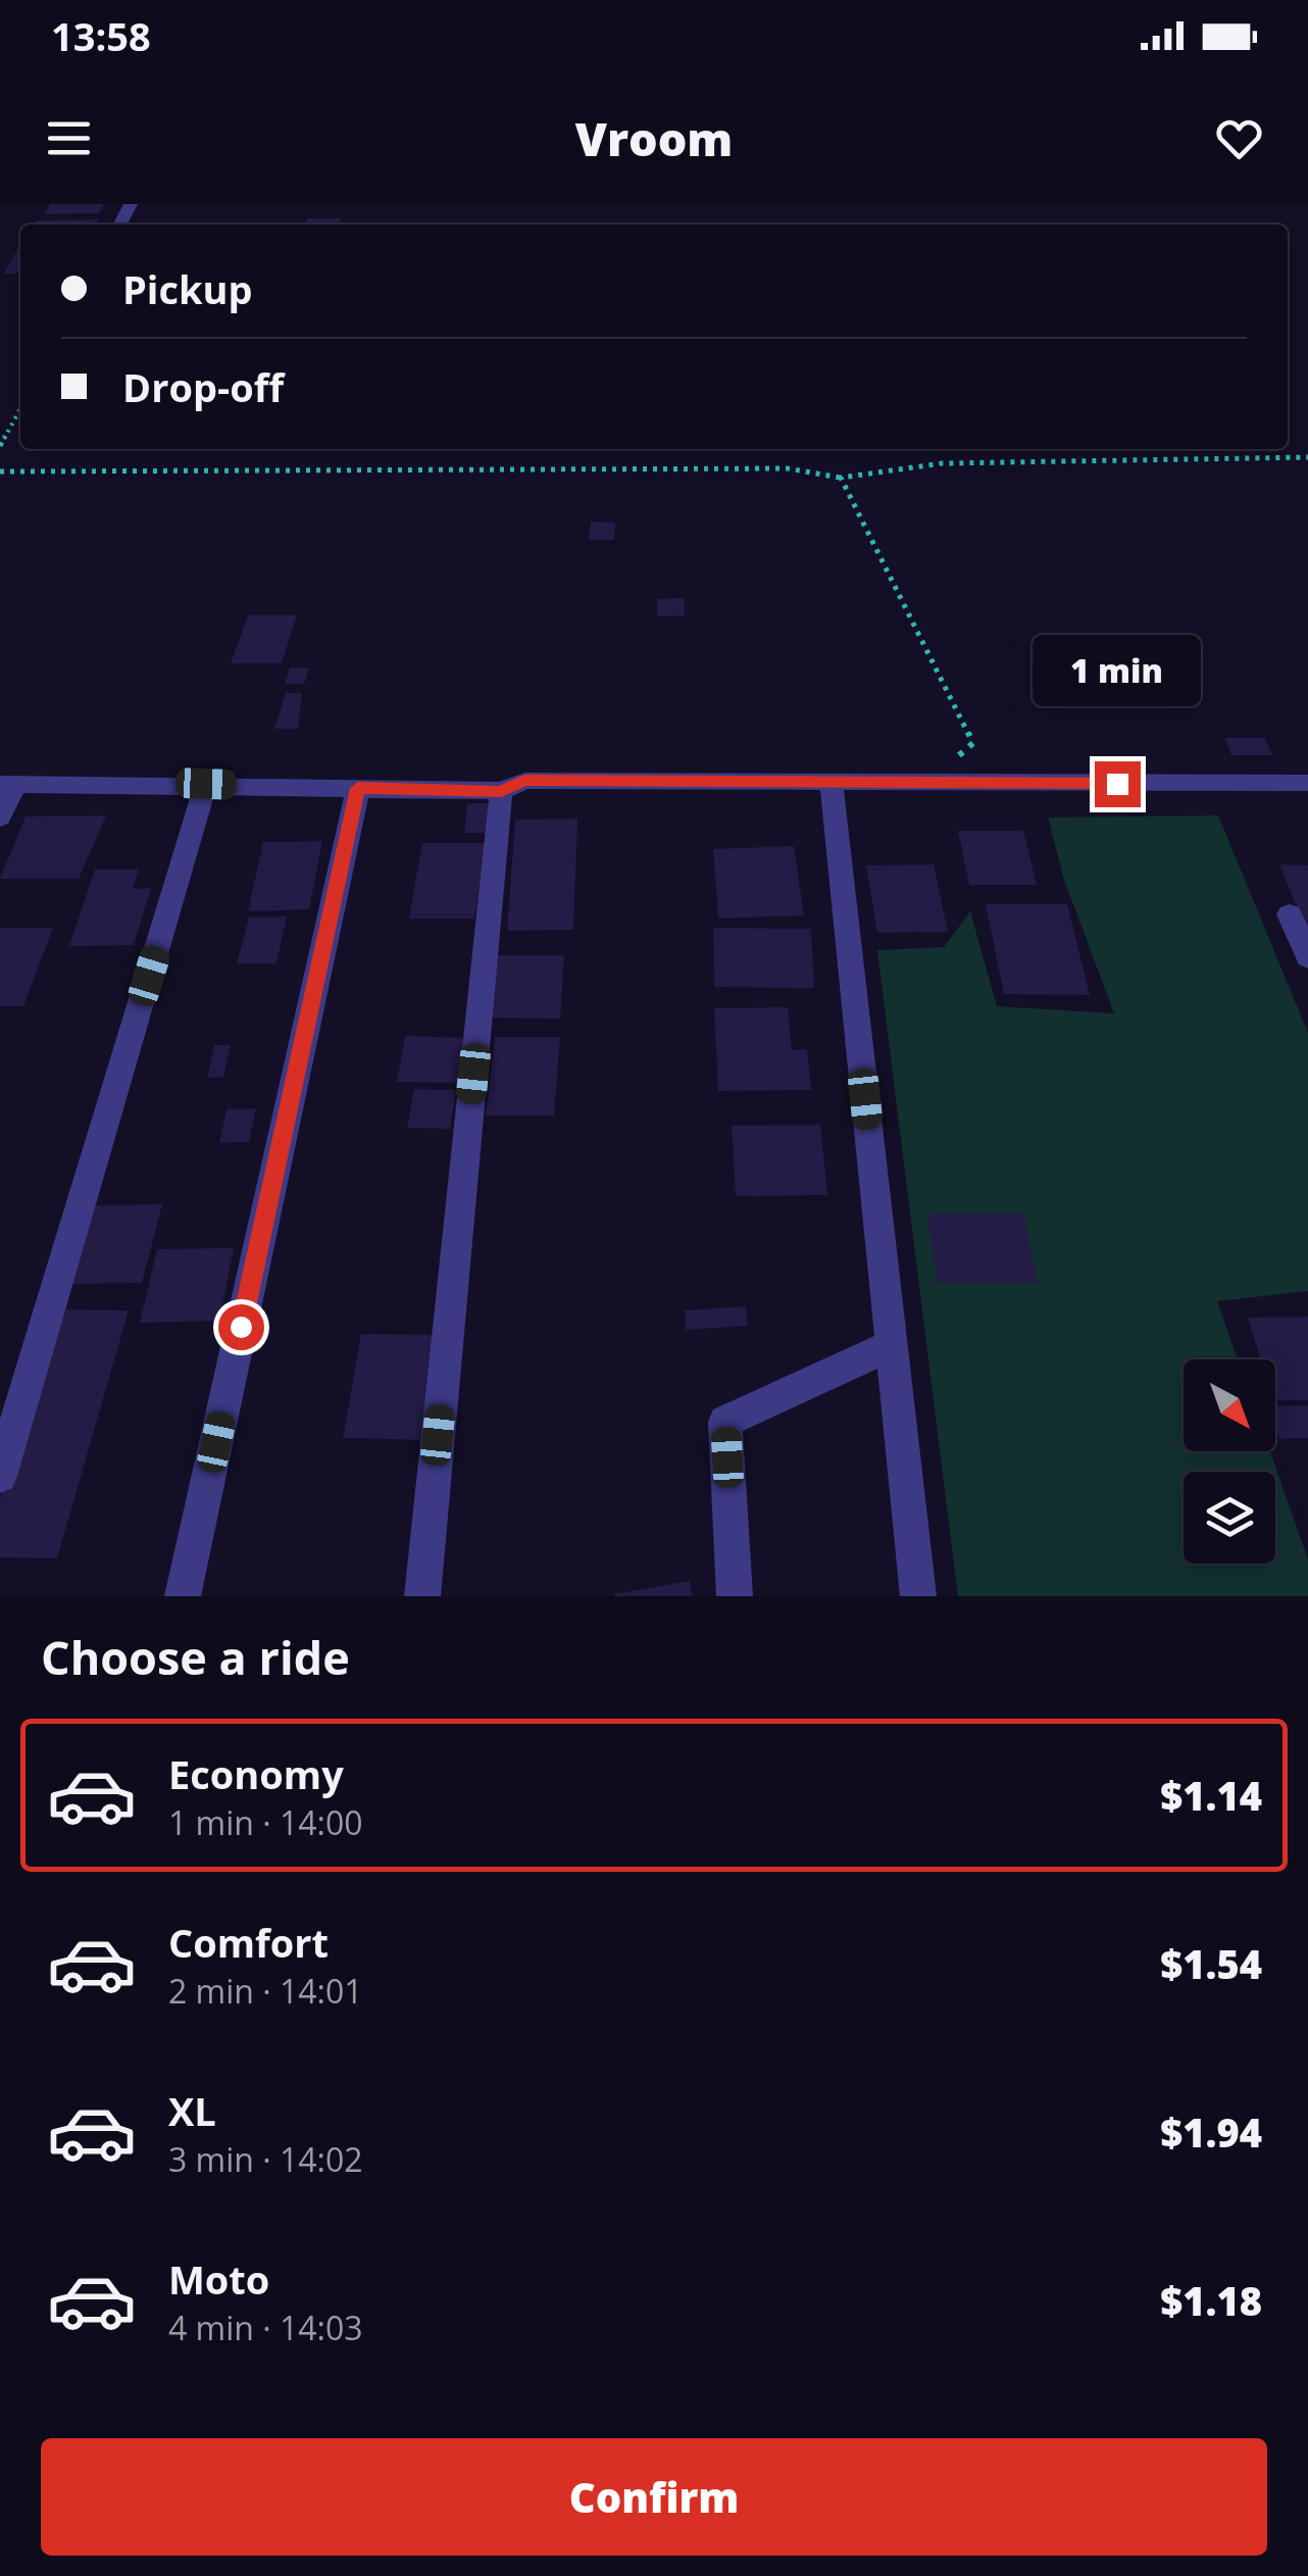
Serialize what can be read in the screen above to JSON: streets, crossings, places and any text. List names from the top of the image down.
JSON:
{
  "north": "bottom right",
  "page": {
    "status": "13:58",
    "header": "Vroom",
    "banner": ["Pickup", "Drop-off"],
    "bubble": "1 min",
    "heading": "Choose a ride",
    "list": [
      {
        "name": "Economy",
        "note": "1 min · 14:00",
        "value": "$1.14"
      },
      {
        "name": "Comfort",
        "note": "2 min · 14:01",
        "value": "$1.54"
      },
      {
        "name": "XL",
        "note": "3 min · 14:02",
        "value": "$1.94"
      },
      {
        "name": "Moto",
        "note": "4 min · 14:03",
        "value": "$1.18"
      }
    ],
    "buttons": "Confirm"
  }
}
